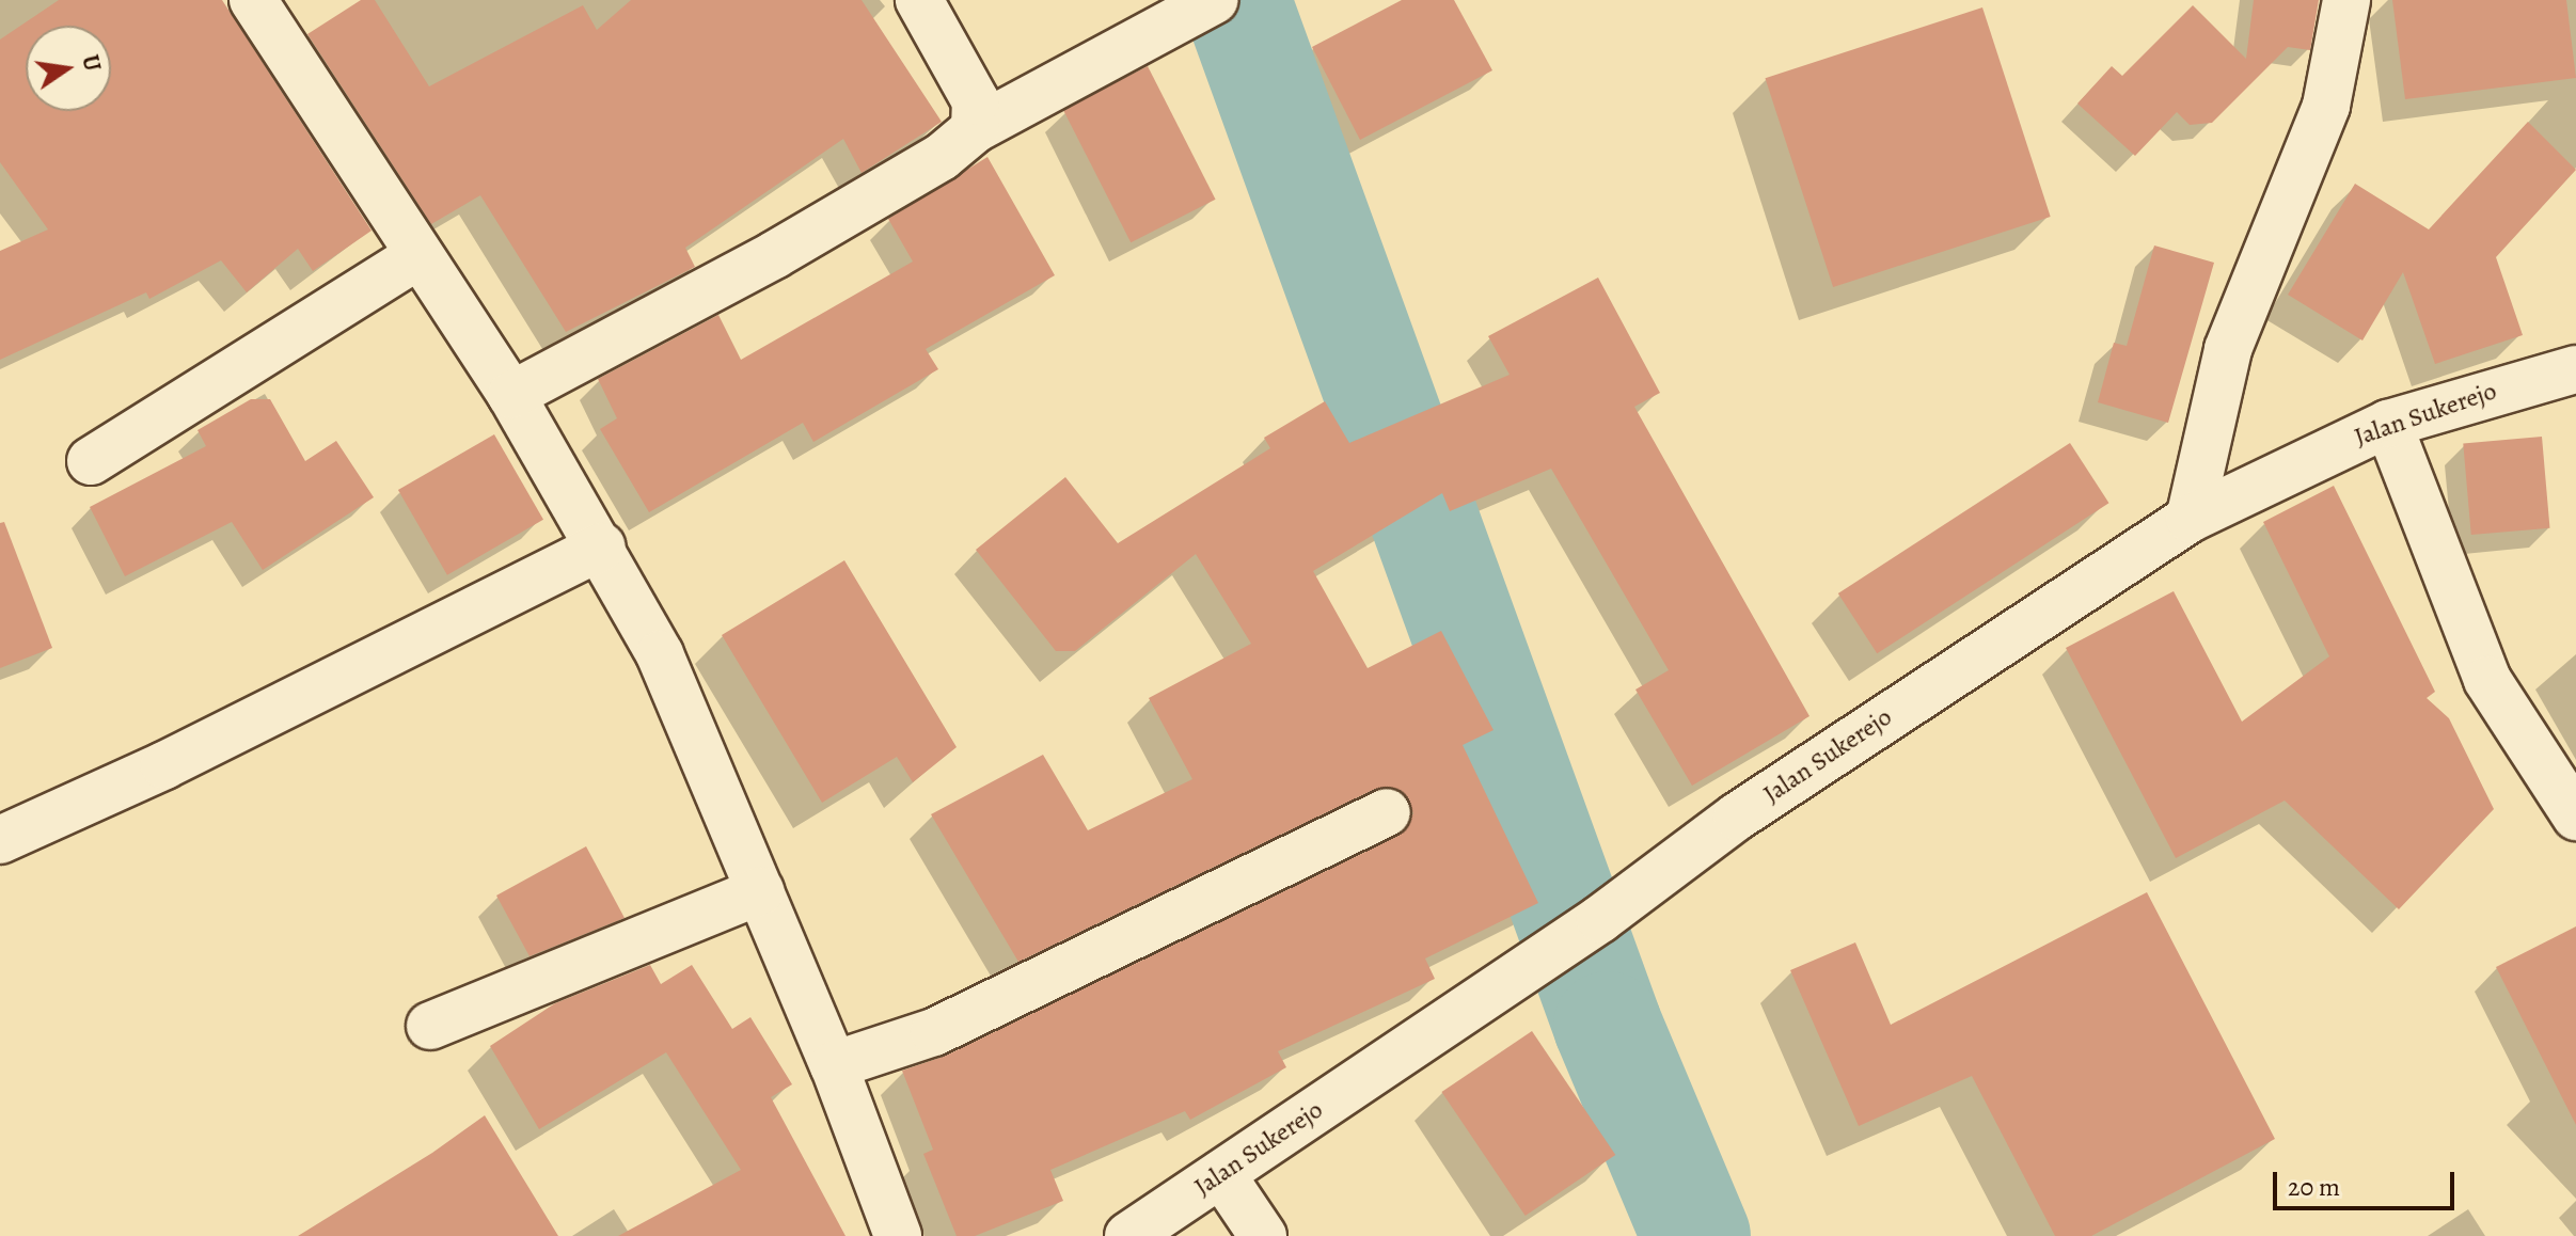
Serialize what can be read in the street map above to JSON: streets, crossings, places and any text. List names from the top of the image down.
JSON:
{
  "streets": {
    "street": ["Jalan Sukerejo"]
  },
  "scale_bar": "20 m",
  "north": "right"
}
